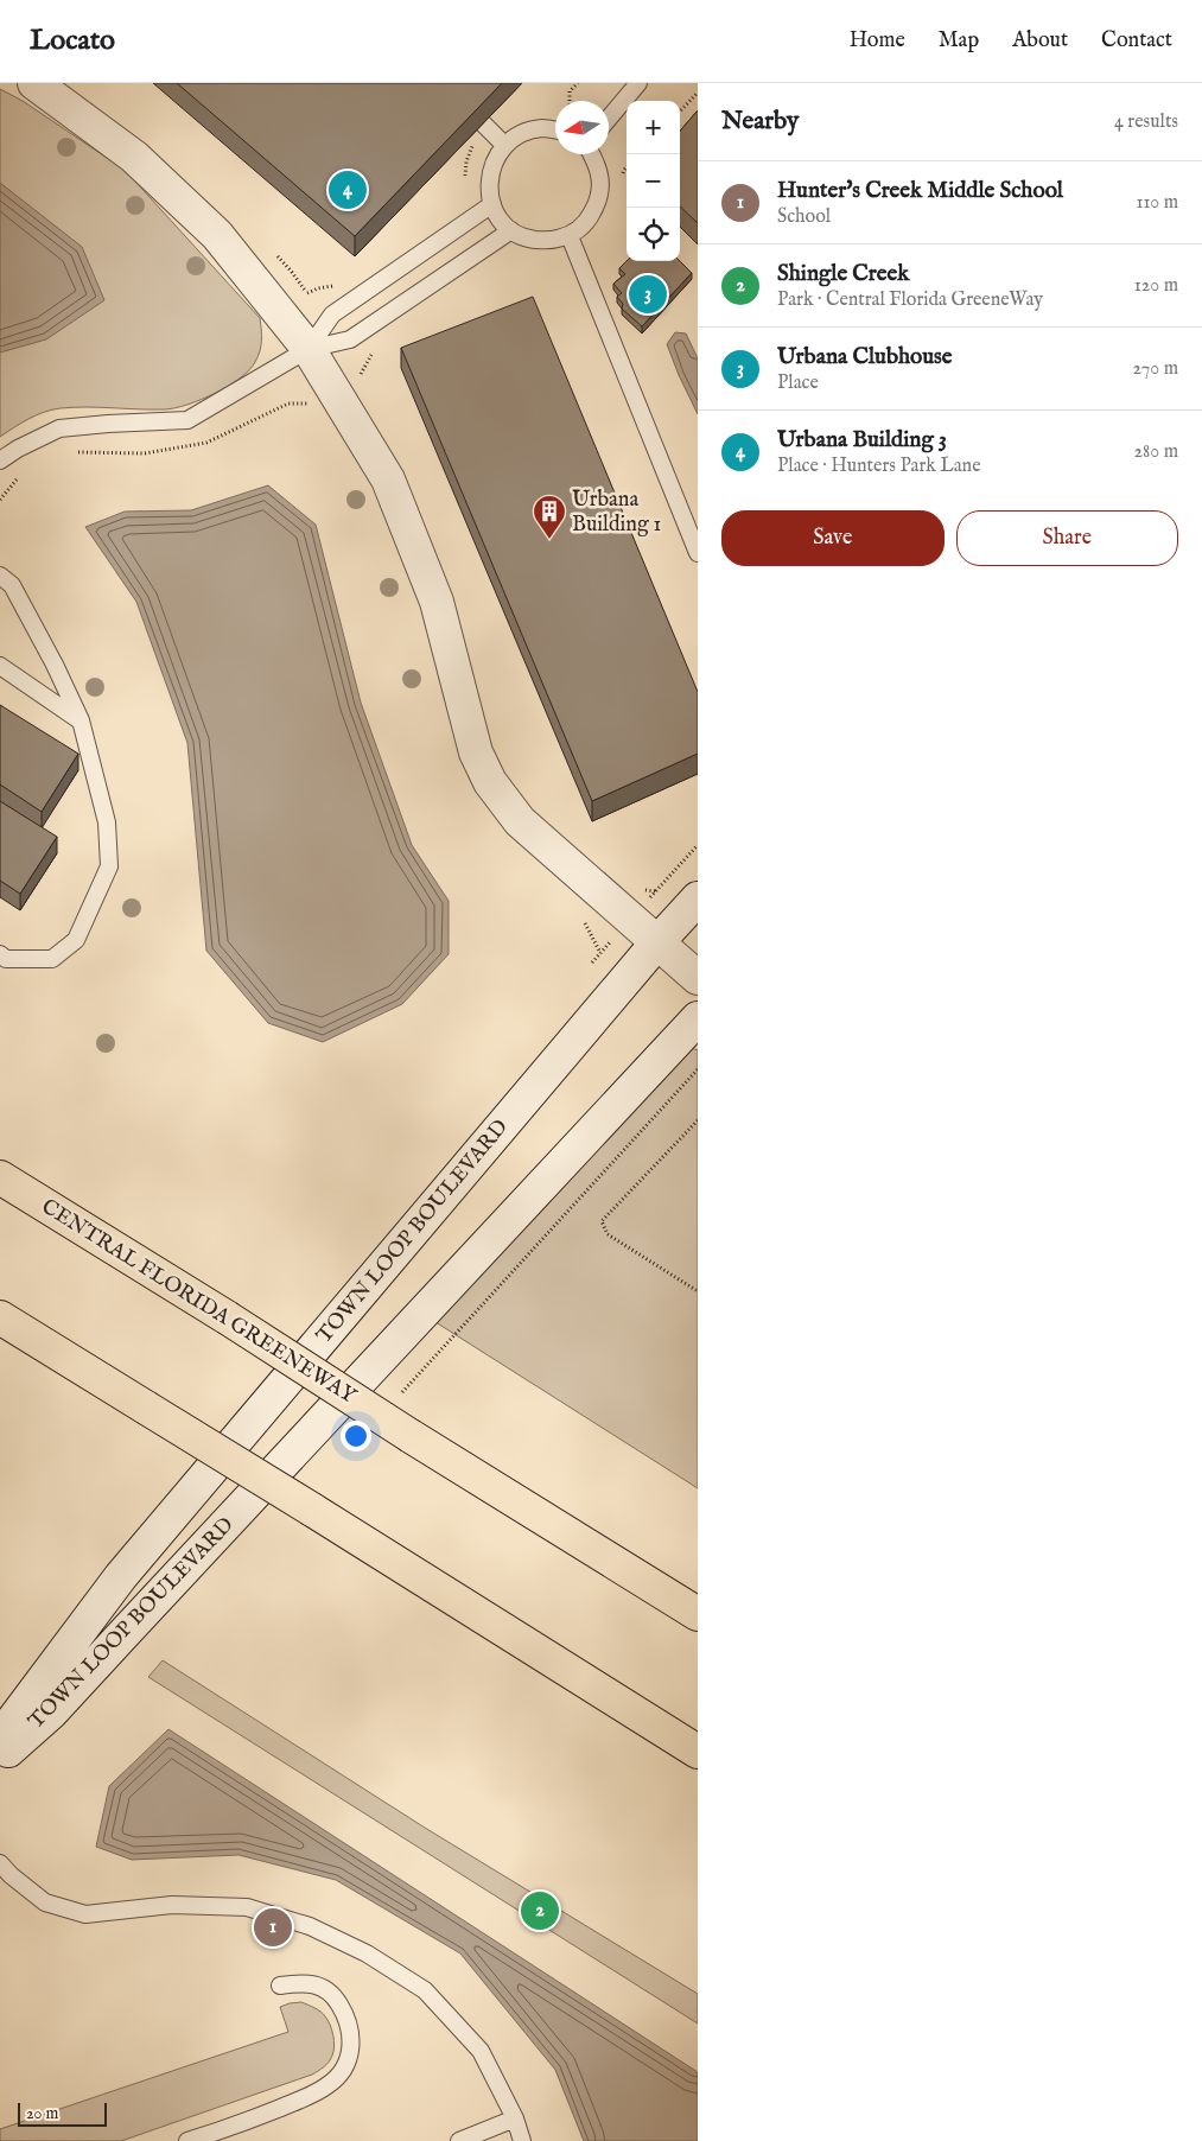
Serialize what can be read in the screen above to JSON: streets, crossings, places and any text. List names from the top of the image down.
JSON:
{
  "streets": {
    "highway": ["CENTRAL FLORIDA GREENEWAY"],
    "street": ["TOWN LOOP BOULEVARD"]
  },
  "places": {
    "building": ["Urbana Building 1"]
  },
  "scale_bar": "20 m",
  "north": "left",
  "page": {
    "header": "Locato",
    "nav": [
      "Home",
      "Map",
      "About",
      "Contact"
    ],
    "heading": ["Nearby", "4 results"],
    "map_buttons": ["+", "−"],
    "list": [
      {
        "mark": "1",
        "name": "Hunter's Creek Middle School",
        "note": "School",
        "value": "110 m"
      },
      {
        "mark": "2",
        "name": "Shingle Creek",
        "note": "Park · Central Florida GreeneWay",
        "value": "120 m"
      },
      {
        "mark": "3",
        "name": "Urbana Clubhouse",
        "note": "Place",
        "value": "270 m"
      },
      {
        "mark": "4",
        "name": "Urbana Building 3",
        "note": "Place · Hunters Park Lane",
        "value": "280 m"
      }
    ],
    "pins": [
      "4",
      "3",
      "2",
      "1"
    ],
    "buttons": ["Save", "Share"],
    "scale": "20 m"
  }
}
